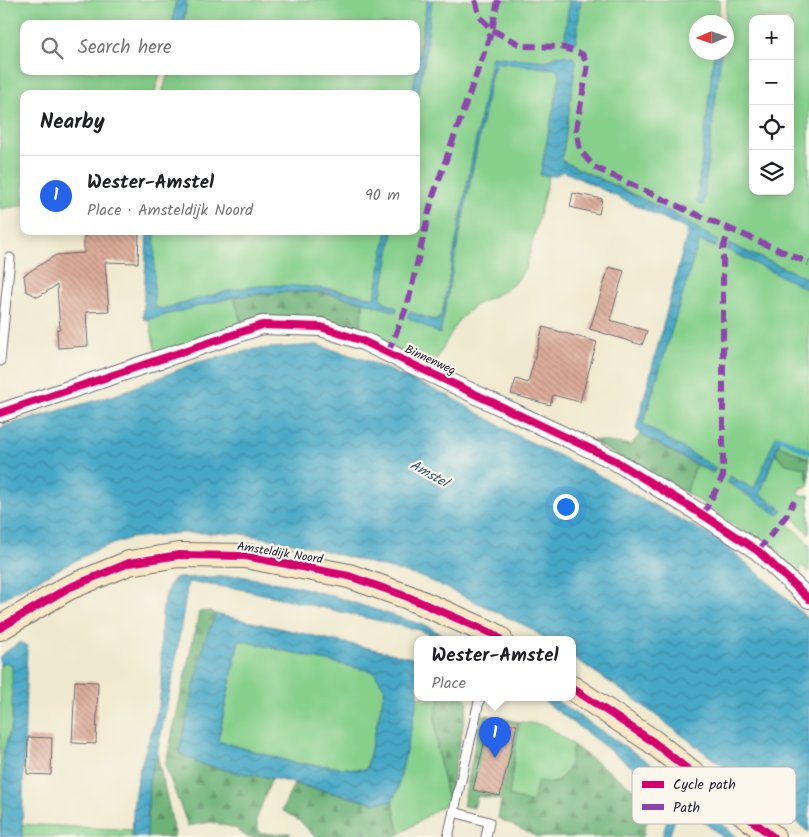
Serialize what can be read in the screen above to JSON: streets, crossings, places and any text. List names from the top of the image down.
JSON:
{
  "streets": {
    "street": ["Binnenweg", "Amsteldijk Noord"]
  },
  "water": ["Amstel"],
  "legend": ["Cycle path", "Path"],
  "north": "left",
  "page": {
    "map_buttons": ["+", "−"],
    "search": "Search here",
    "heading": "Nearby",
    "list": [
      {
        "mark": "1",
        "name": "Wester-Amstel",
        "note": "Place · Amsteldijk Noord",
        "value": "90 m"
      }
    ],
    "popup": ["Wester-Amstel", "Place"],
    "pins": "1"
  }
}
